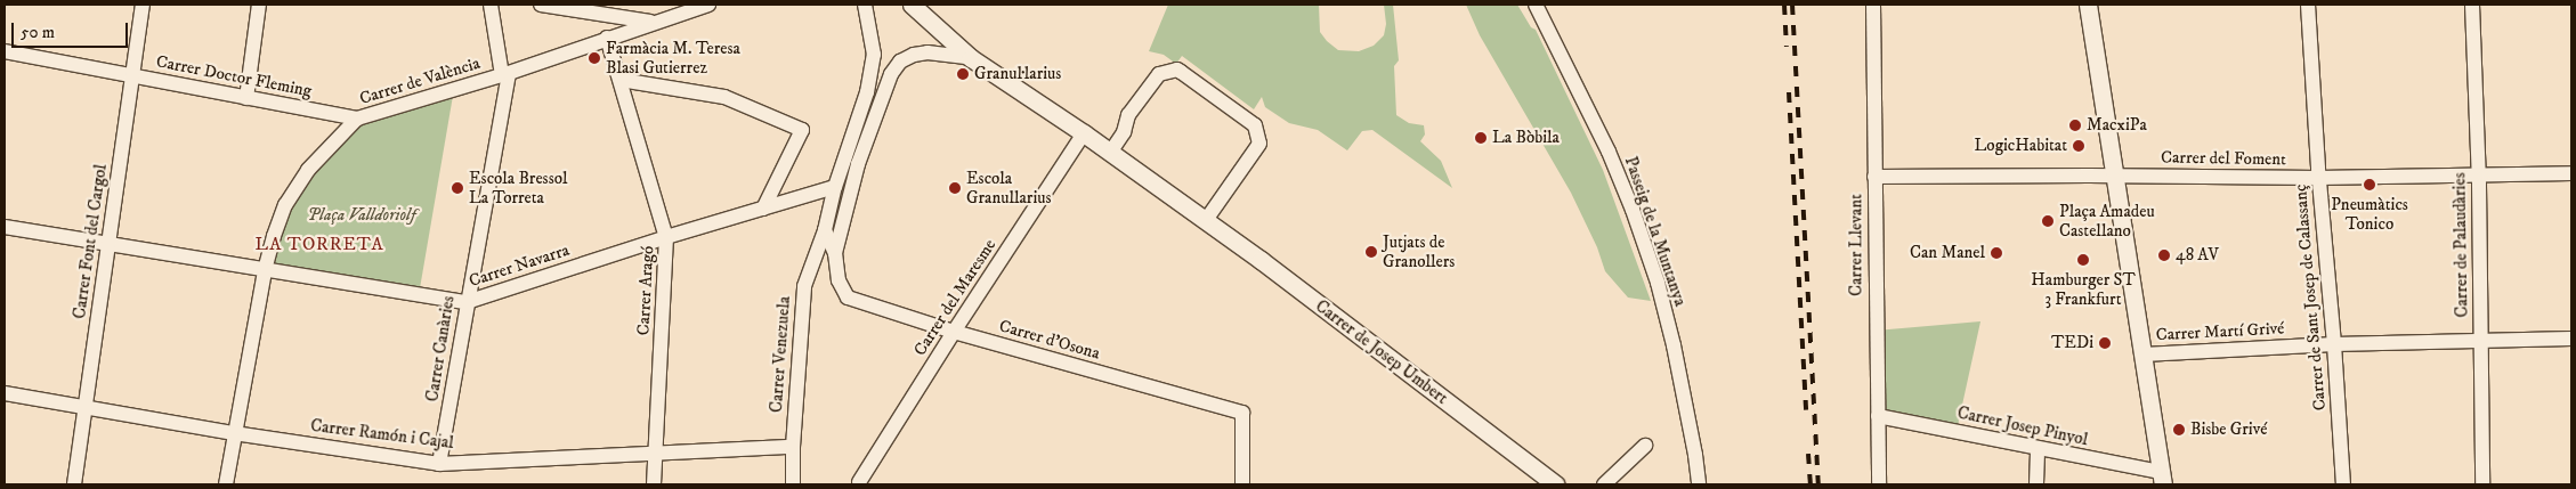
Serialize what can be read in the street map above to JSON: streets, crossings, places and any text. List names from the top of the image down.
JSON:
{
  "streets": {
    "street": [
      "Carrer Doctor Fleming",
      "Carrer de València",
      "Carrer del Foment",
      "Passeig de la Muntanya",
      "Carrer Font del Cargol",
      "Carrer Llevant",
      "Carrer de Palaudàries",
      "Carrer Navarra",
      "Carrer Aragó",
      "Carrer del Maresme",
      "Carrer de Sant Josep de Calassanç",
      "Carrer Martí Grivé",
      "Carrer d'Osona",
      "Carrer Canàries",
      "Carrer de Josep Umbert",
      "Carrer Venezuela",
      "Carrer Josep Pinyol",
      "Carrer Ramón i Cajal"
    ]
  },
  "crossings": [
    ["Carrer Doctor Fleming", "Carrer de València"],
    ["Carrer Doctor Fleming", "Carrer Font del Cargol"],
    ["Carrer de València", "Carrer Navarra"],
    ["Carrer de València", "Carrer Aragó"],
    ["Carrer de València", "Carrer Canàries"],
    ["Carrer de València", "Carrer Ramón i Cajal"],
    ["Carrer del Foment", "Carrer Llevant"],
    ["Carrer del Foment", "Carrer de Palaudàries"],
    ["Carrer del Foment", "Carrer de Sant Josep de Calassanç"],
    ["Carrer Font del Cargol", "Carrer Navarra"],
    ["Carrer Font del Cargol", "Carrer Ramón i Cajal"],
    ["Carrer Llevant", "Carrer Josep Pinyol"],
    ["Carrer de Palaudàries", "Carrer Martí Grivé"],
    ["Carrer Navarra", "Carrer Aragó"],
    ["Carrer Navarra", "Carrer Canàries"],
    ["Carrer Navarra", "Carrer Venezuela"],
    ["Carrer Aragó", "Carrer Ramón i Cajal"],
    ["Carrer del Maresme", "Carrer d'Osona"],
    ["Carrer del Maresme", "Carrer de Josep Umbert"],
    ["Carrer de Sant Josep de Calassanç", "Carrer Martí Grivé"],
    ["Carrer d'Osona", "Carrer de Josep Umbert"],
    ["Carrer Canàries", "Carrer Ramón i Cajal"],
    ["Carrer Venezuela", "Carrer Ramón i Cajal"]
  ],
  "districts": ["LA TORRETA"],
  "parks": ["Plaça Valldoriolf"],
  "places": [
    "Farmàcia M. Teresa Blasi Gutierrez",
    "Granul·larius",
    "MacxiPa",
    "La Bòbila",
    "LogicHabitat",
    "Pneumàtics Tonico",
    "Escola Bressol La Torreta",
    "Escola Granullarius",
    "Plaça Amadeu Castellano",
    "Jutjats de Granollers",
    "Can Manel",
    "48 AV",
    "Hamburger ST 3 Frankfurt",
    "TEDi",
    "Bisbe Grivé"
  ],
  "scale_bar": "50 m"
}
